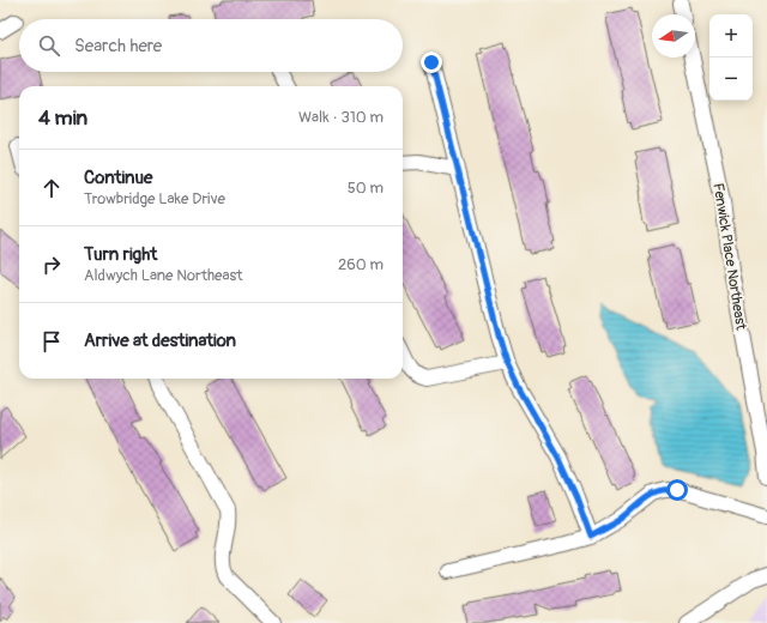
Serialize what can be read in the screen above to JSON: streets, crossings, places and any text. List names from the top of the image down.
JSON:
{
  "streets": {
    "street": ["Fenwick Place Northeast"]
  },
  "north": "left",
  "page": {
    "map_buttons": ["+", "−"],
    "search": "Search here",
    "heading": ["4 min", "Walk · 310 m"],
    "list": [
      ["Continue", "Trowbridge Lake Drive", "50 m"],
      ["Turn right", "Aldwych Lane Northeast", "260 m"],
      "Arrive at destination"
    ]
  }
}
